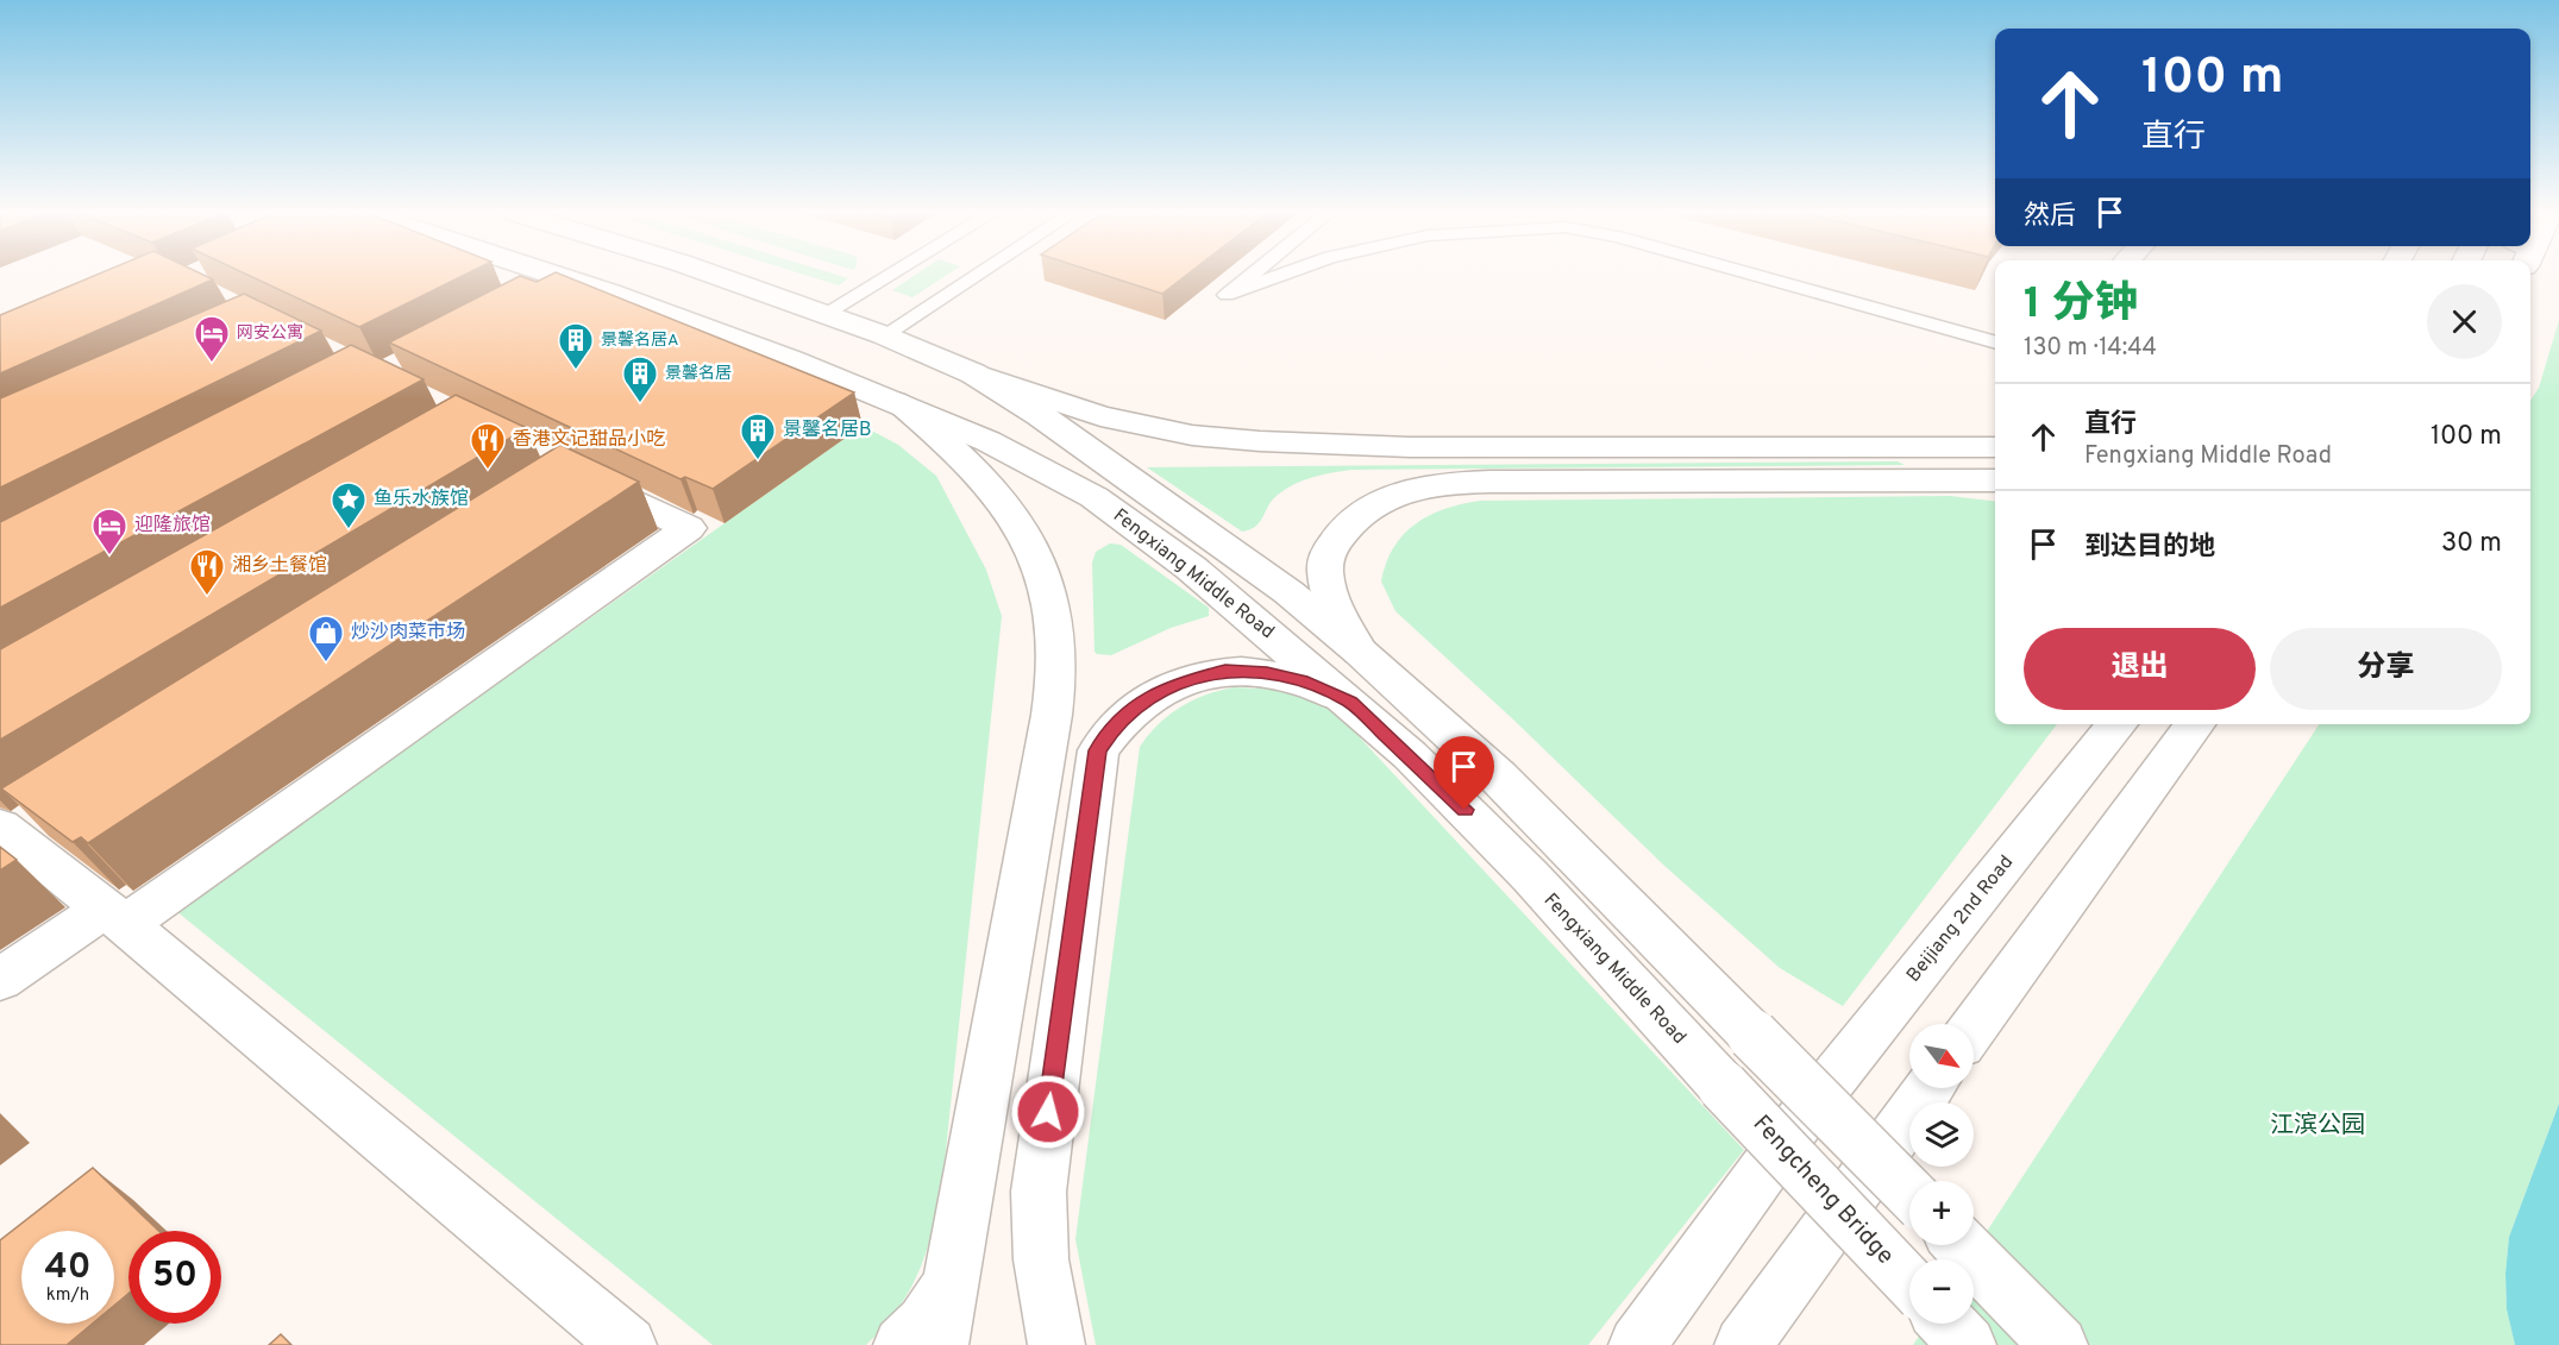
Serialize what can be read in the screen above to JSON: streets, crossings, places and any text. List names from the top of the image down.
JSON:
{
  "streets": {
    "main road": ["Fengxiang Middle Road", "Beijiang 2nd Road", "Fengcheng Bridge"]
  },
  "crossings": [
    ["Fengxiang Middle Road", "Fengcheng Bridge"]
  ],
  "parks": ["江滨公园"],
  "places": {
    "hotel": ["网安公寓", "迎隆旅馆"],
    "building": ["景馨名居A", "景馨名居", "景馨名居B"],
    "restaurant": ["香港文记甜品小吃", "湘乡土餐馆"],
    "place": ["鱼乐水族馆"],
    "shop": ["炒沙肉菜市场"]
  },
  "north": "bottom right",
  "page": {
    "turn": ["100 m", "直行"],
    "then": "然后",
    "heading": ["1 分钟", "130 m · 14:44"],
    "list": [
      {
        "name": "直行",
        "note": "Fengxiang Middle Road",
        "value": "100 m"
      },
      {
        "name": "到达目的地",
        "value": "30 m"
      }
    ],
    "buttons": ["退出", "分享"],
    "map_buttons": ["+", "−"],
    "speed": "40 km/h",
    "limit": "50"
  }
}
